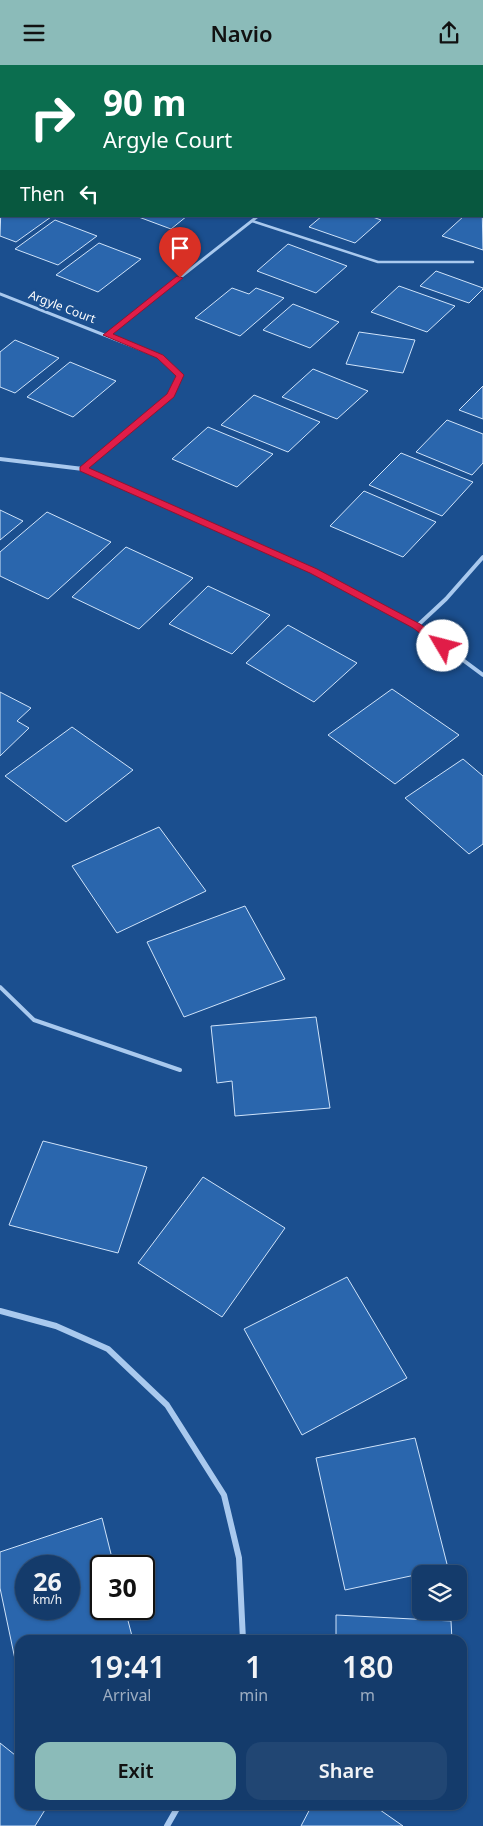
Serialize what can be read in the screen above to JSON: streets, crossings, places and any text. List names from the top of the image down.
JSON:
{
  "streets": {
    "street": ["Argyle Court"]
  },
  "page": {
    "header": "Navio",
    "turn": ["90 m", "Argyle Court"],
    "then": "Then",
    "speed": "26 km/h",
    "limit": "30",
    "eta": [
      "19:41",
      "Arrival",
      "1",
      "min",
      "180",
      "m"
    ],
    "buttons": ["Exit", "Share"]
  }
}
